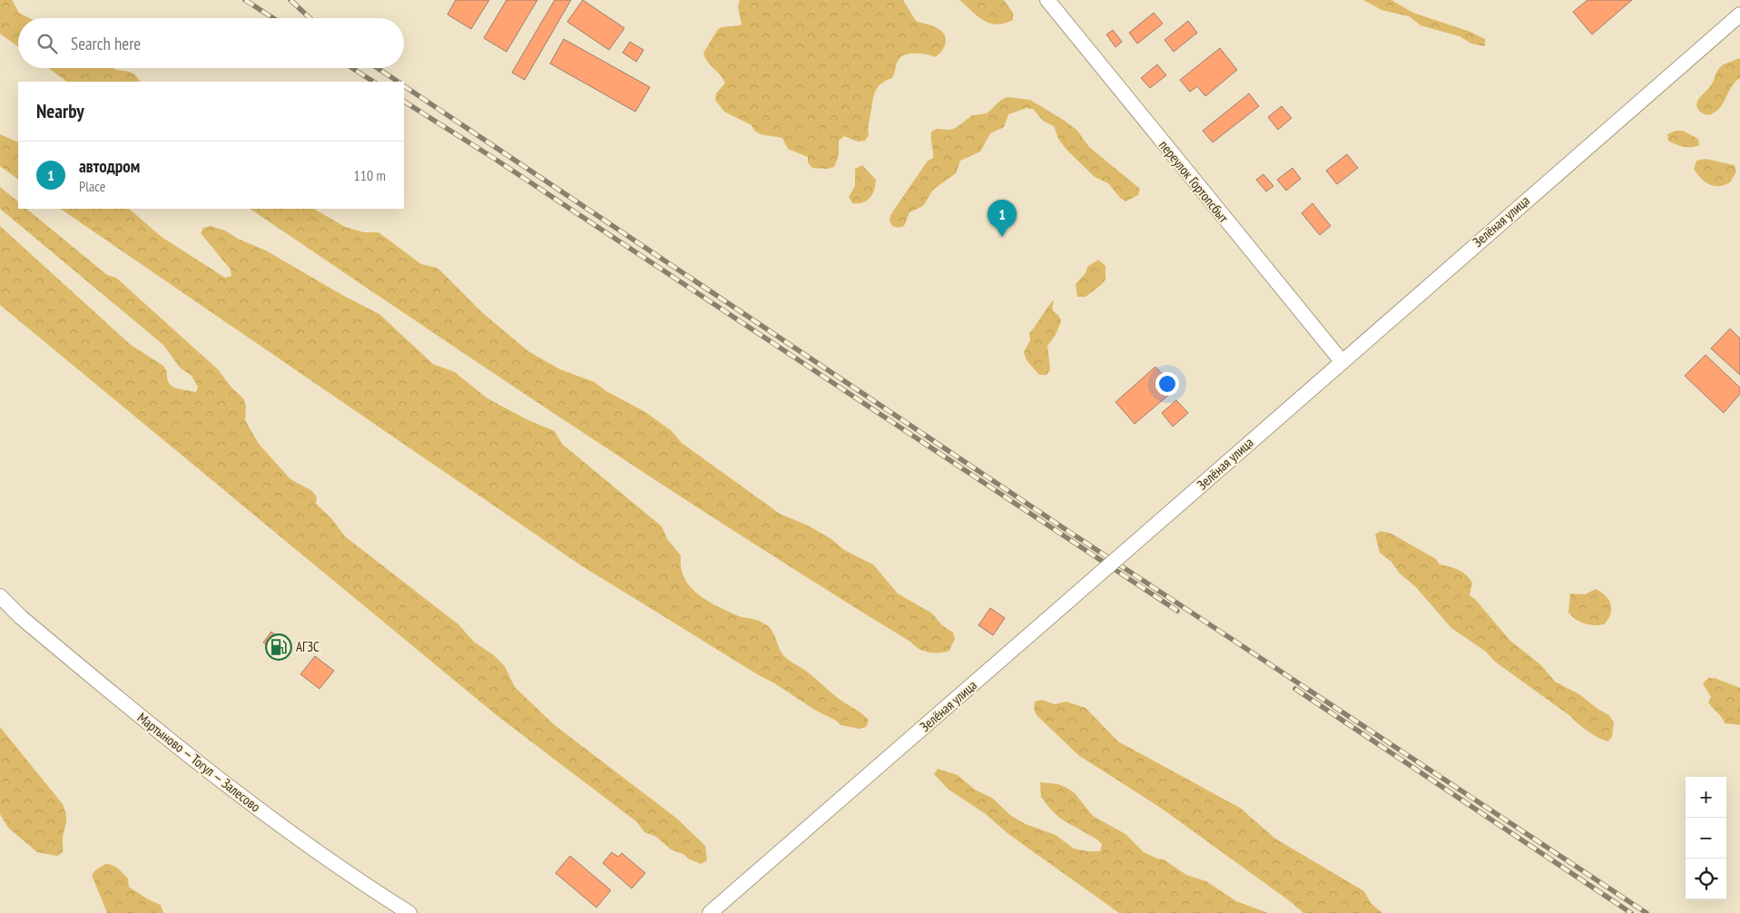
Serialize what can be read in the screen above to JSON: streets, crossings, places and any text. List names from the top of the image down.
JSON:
{
  "streets": {
    "street": ["переулок Гортопсбыт", "Зелёная улица", "Мартыново — Тогул — Залесово"]
  },
  "crossings": [
    ["переулок Гортопсбыт", "Зелёная улица"]
  ],
  "places": {
    "fuel station": ["АГЗС"]
  },
  "page": {
    "search": "Search here",
    "heading": "Nearby",
    "list": [
      {
        "mark": "1",
        "name": "автодром",
        "note": "Place",
        "value": "110 m"
      }
    ],
    "pins": "1",
    "map_buttons": ["+", "−"]
  }
}
